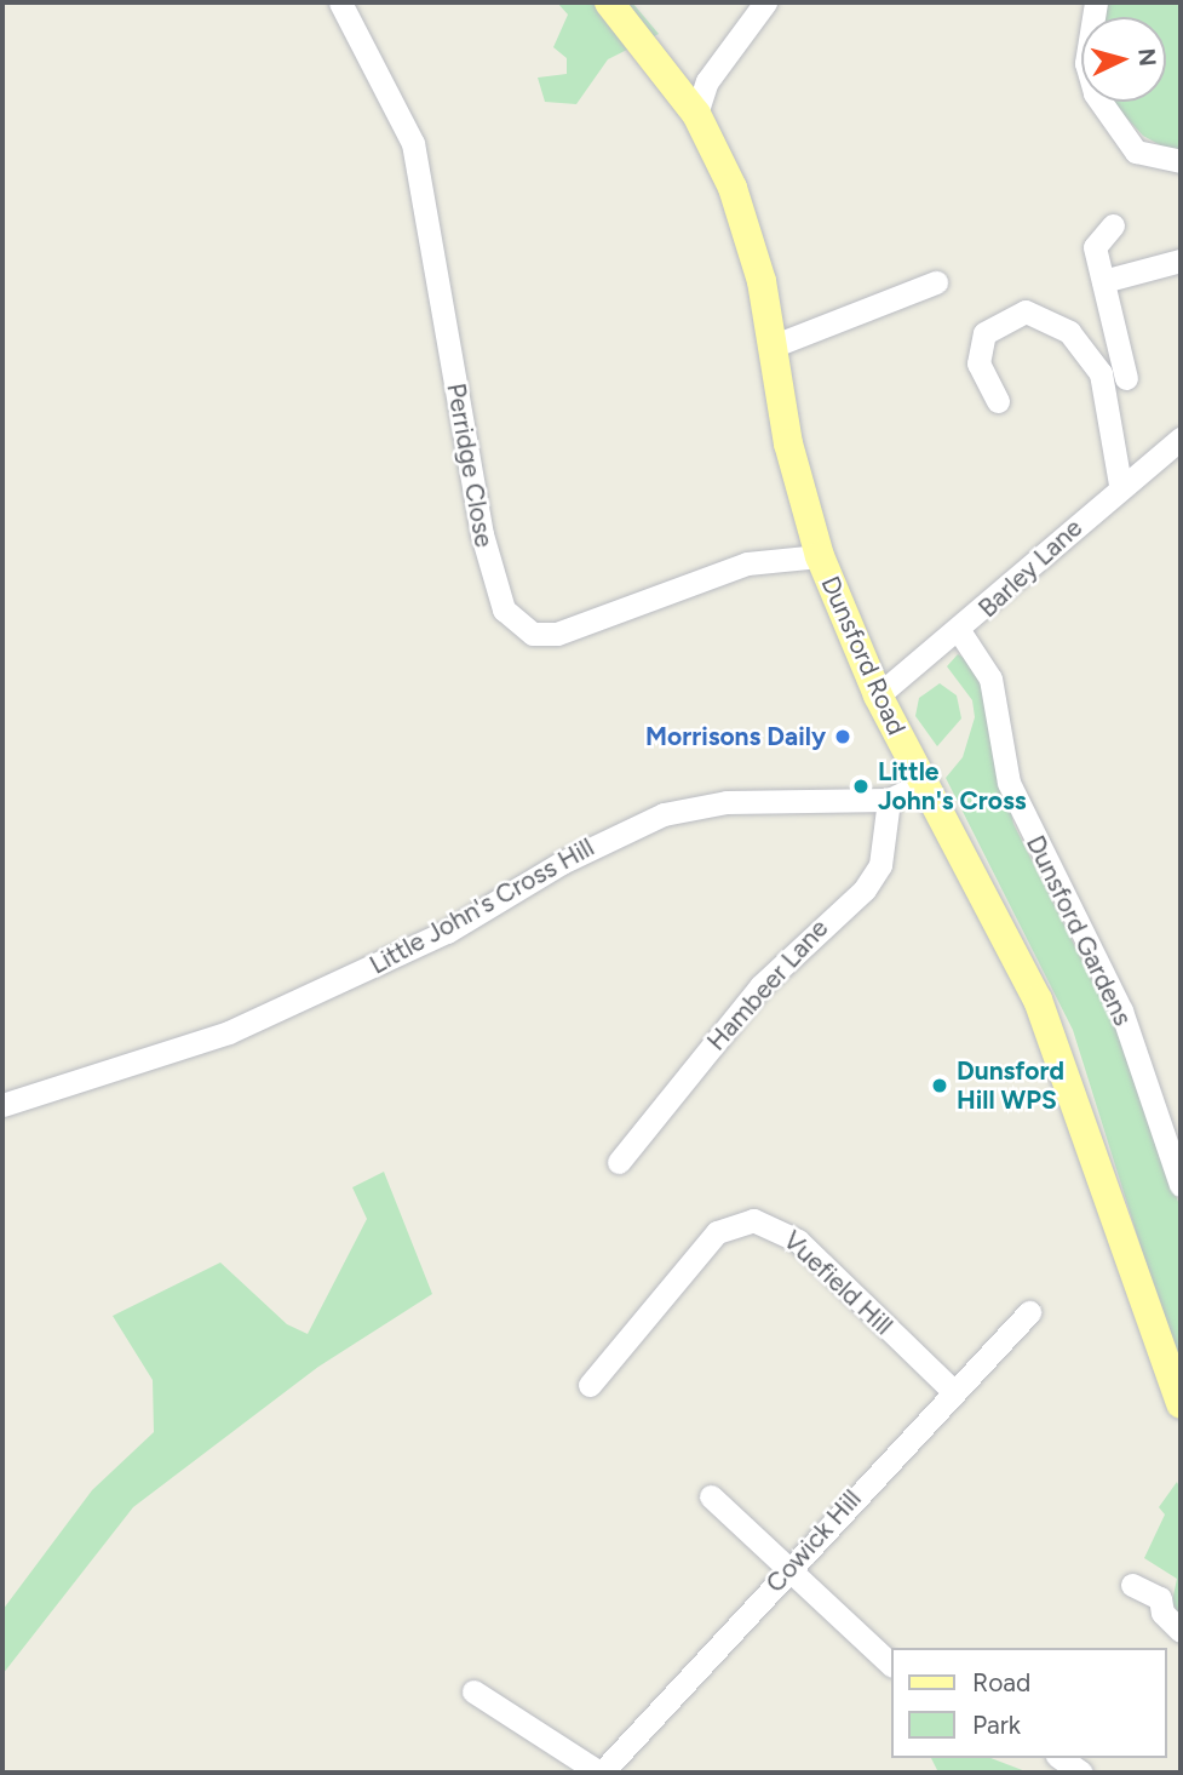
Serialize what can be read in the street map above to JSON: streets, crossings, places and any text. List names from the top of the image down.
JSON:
{
  "streets": {
    "main road": ["Dunsford Road"],
    "street": [
      "Perridge Close",
      "Barley Lane",
      "Little John's Cross Hill",
      "Dunsford Gardens",
      "Hambeer Lane",
      "Vuefield Hill",
      "Cowick Hill"
    ]
  },
  "crossings": [
    ["Perridge Close", "Dunsford Road"],
    ["Barley Lane", "Dunsford Road"],
    ["Barley Lane", "Dunsford Gardens"],
    ["Dunsford Road", "Little John's Cross Hill"],
    ["Little John's Cross Hill", "Hambeer Lane"],
    ["Vuefield Hill", "Cowick Hill"]
  ],
  "places": ["Morrisons Daily", "Little John's Cross", "Dunsford Hill WPS"],
  "legend": ["Road", "Park"],
  "north": "right"
}
